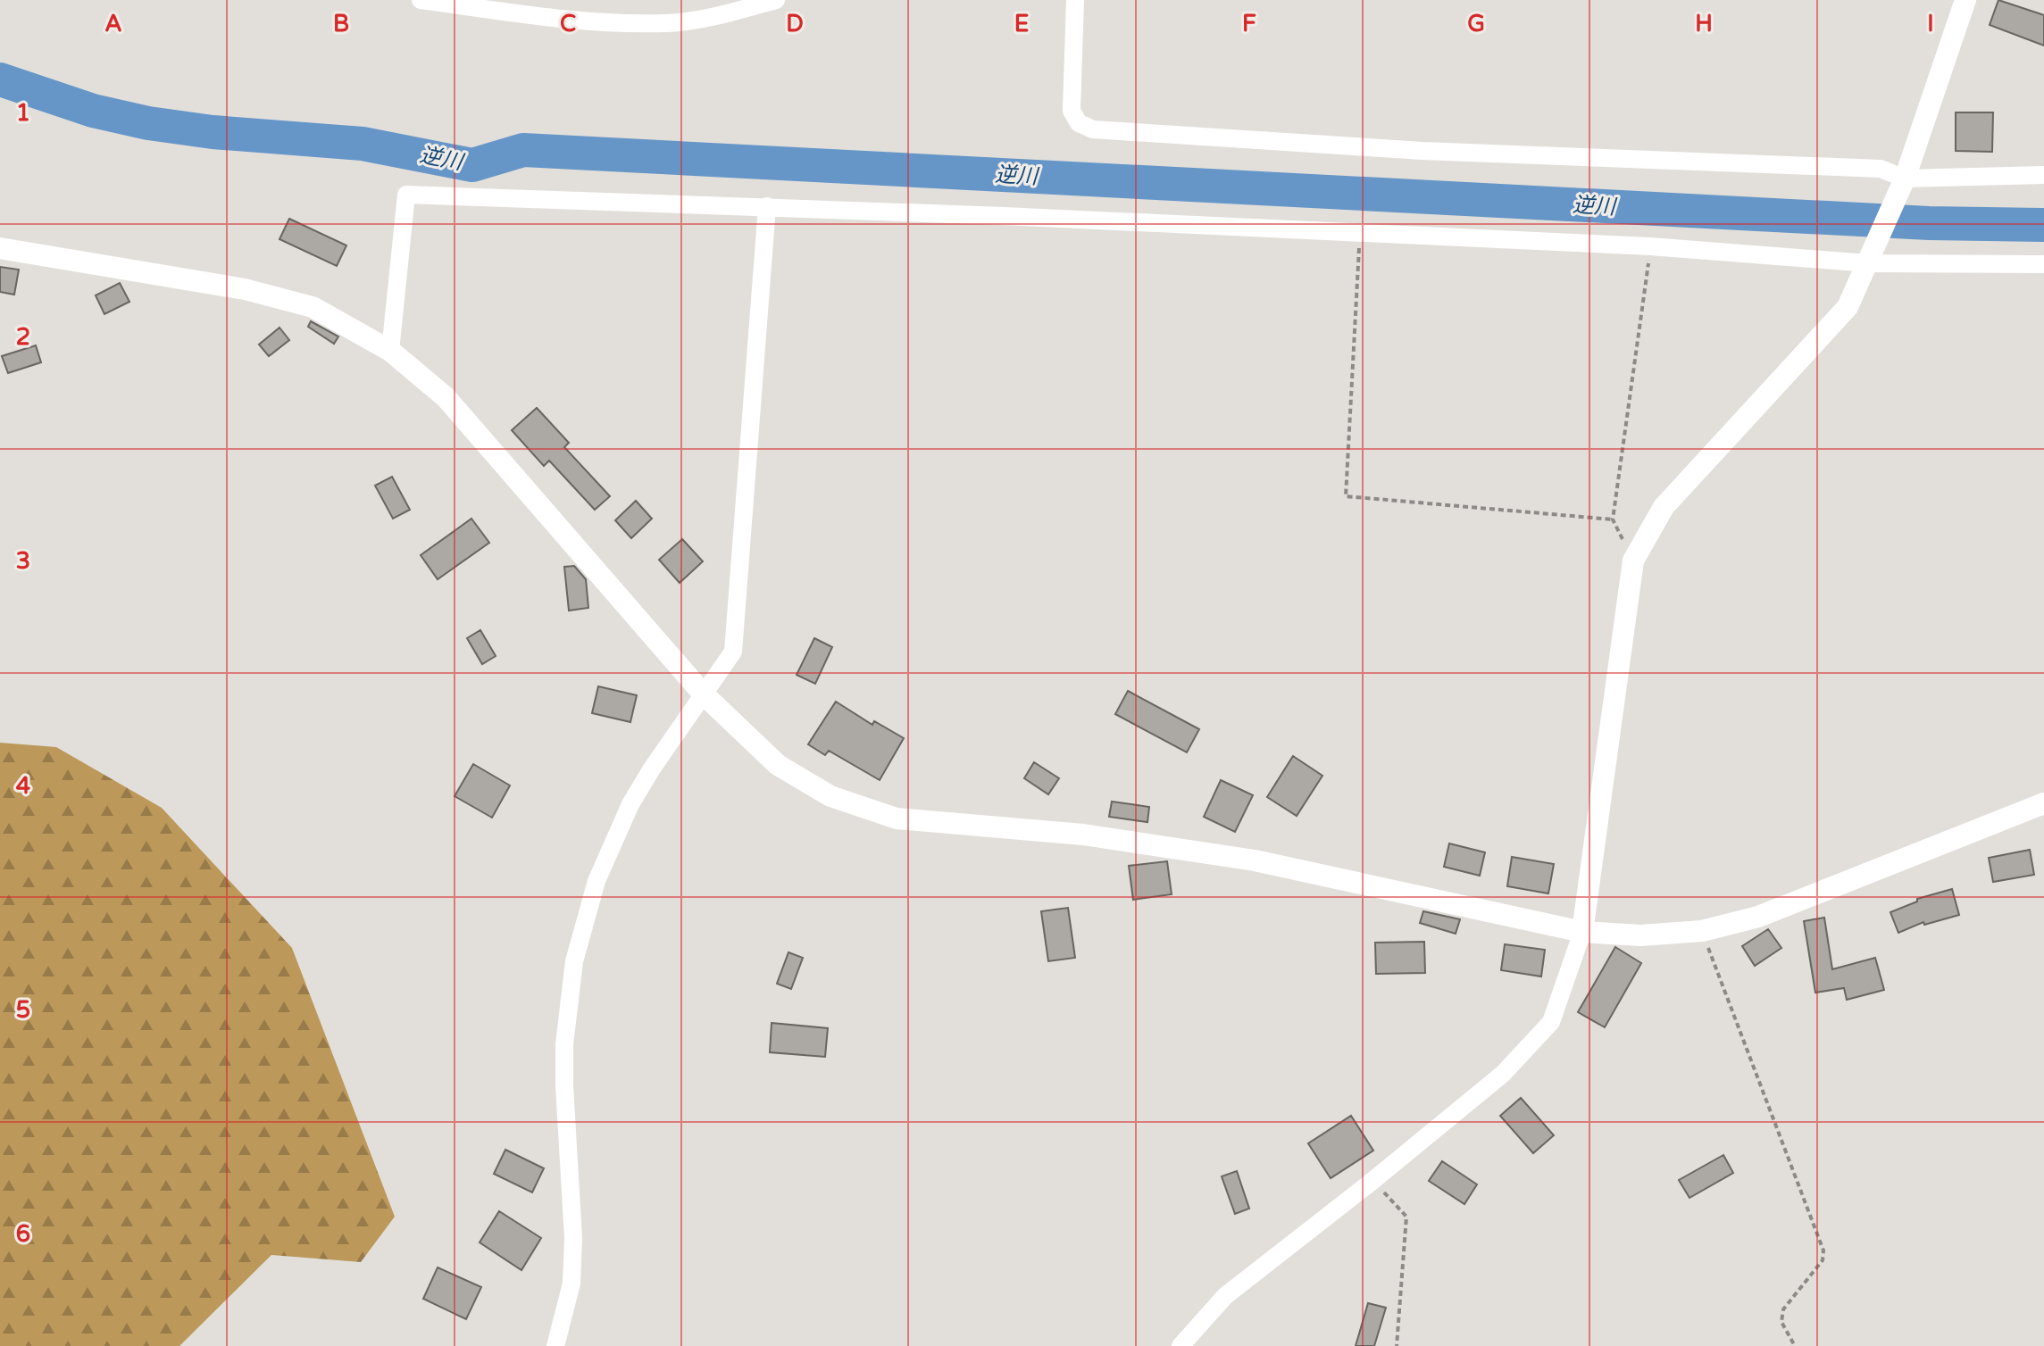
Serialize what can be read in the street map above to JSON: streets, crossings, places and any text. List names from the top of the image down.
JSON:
{
  "water": ["逆川"],
  "grid": {
    "columns": [
      "A",
      "B",
      "C",
      "D",
      "E",
      "F",
      "G",
      "H",
      "I"
    ],
    "rows": [
      "1",
      "2",
      "3",
      "4",
      "5",
      "6"
    ]
  }
}
